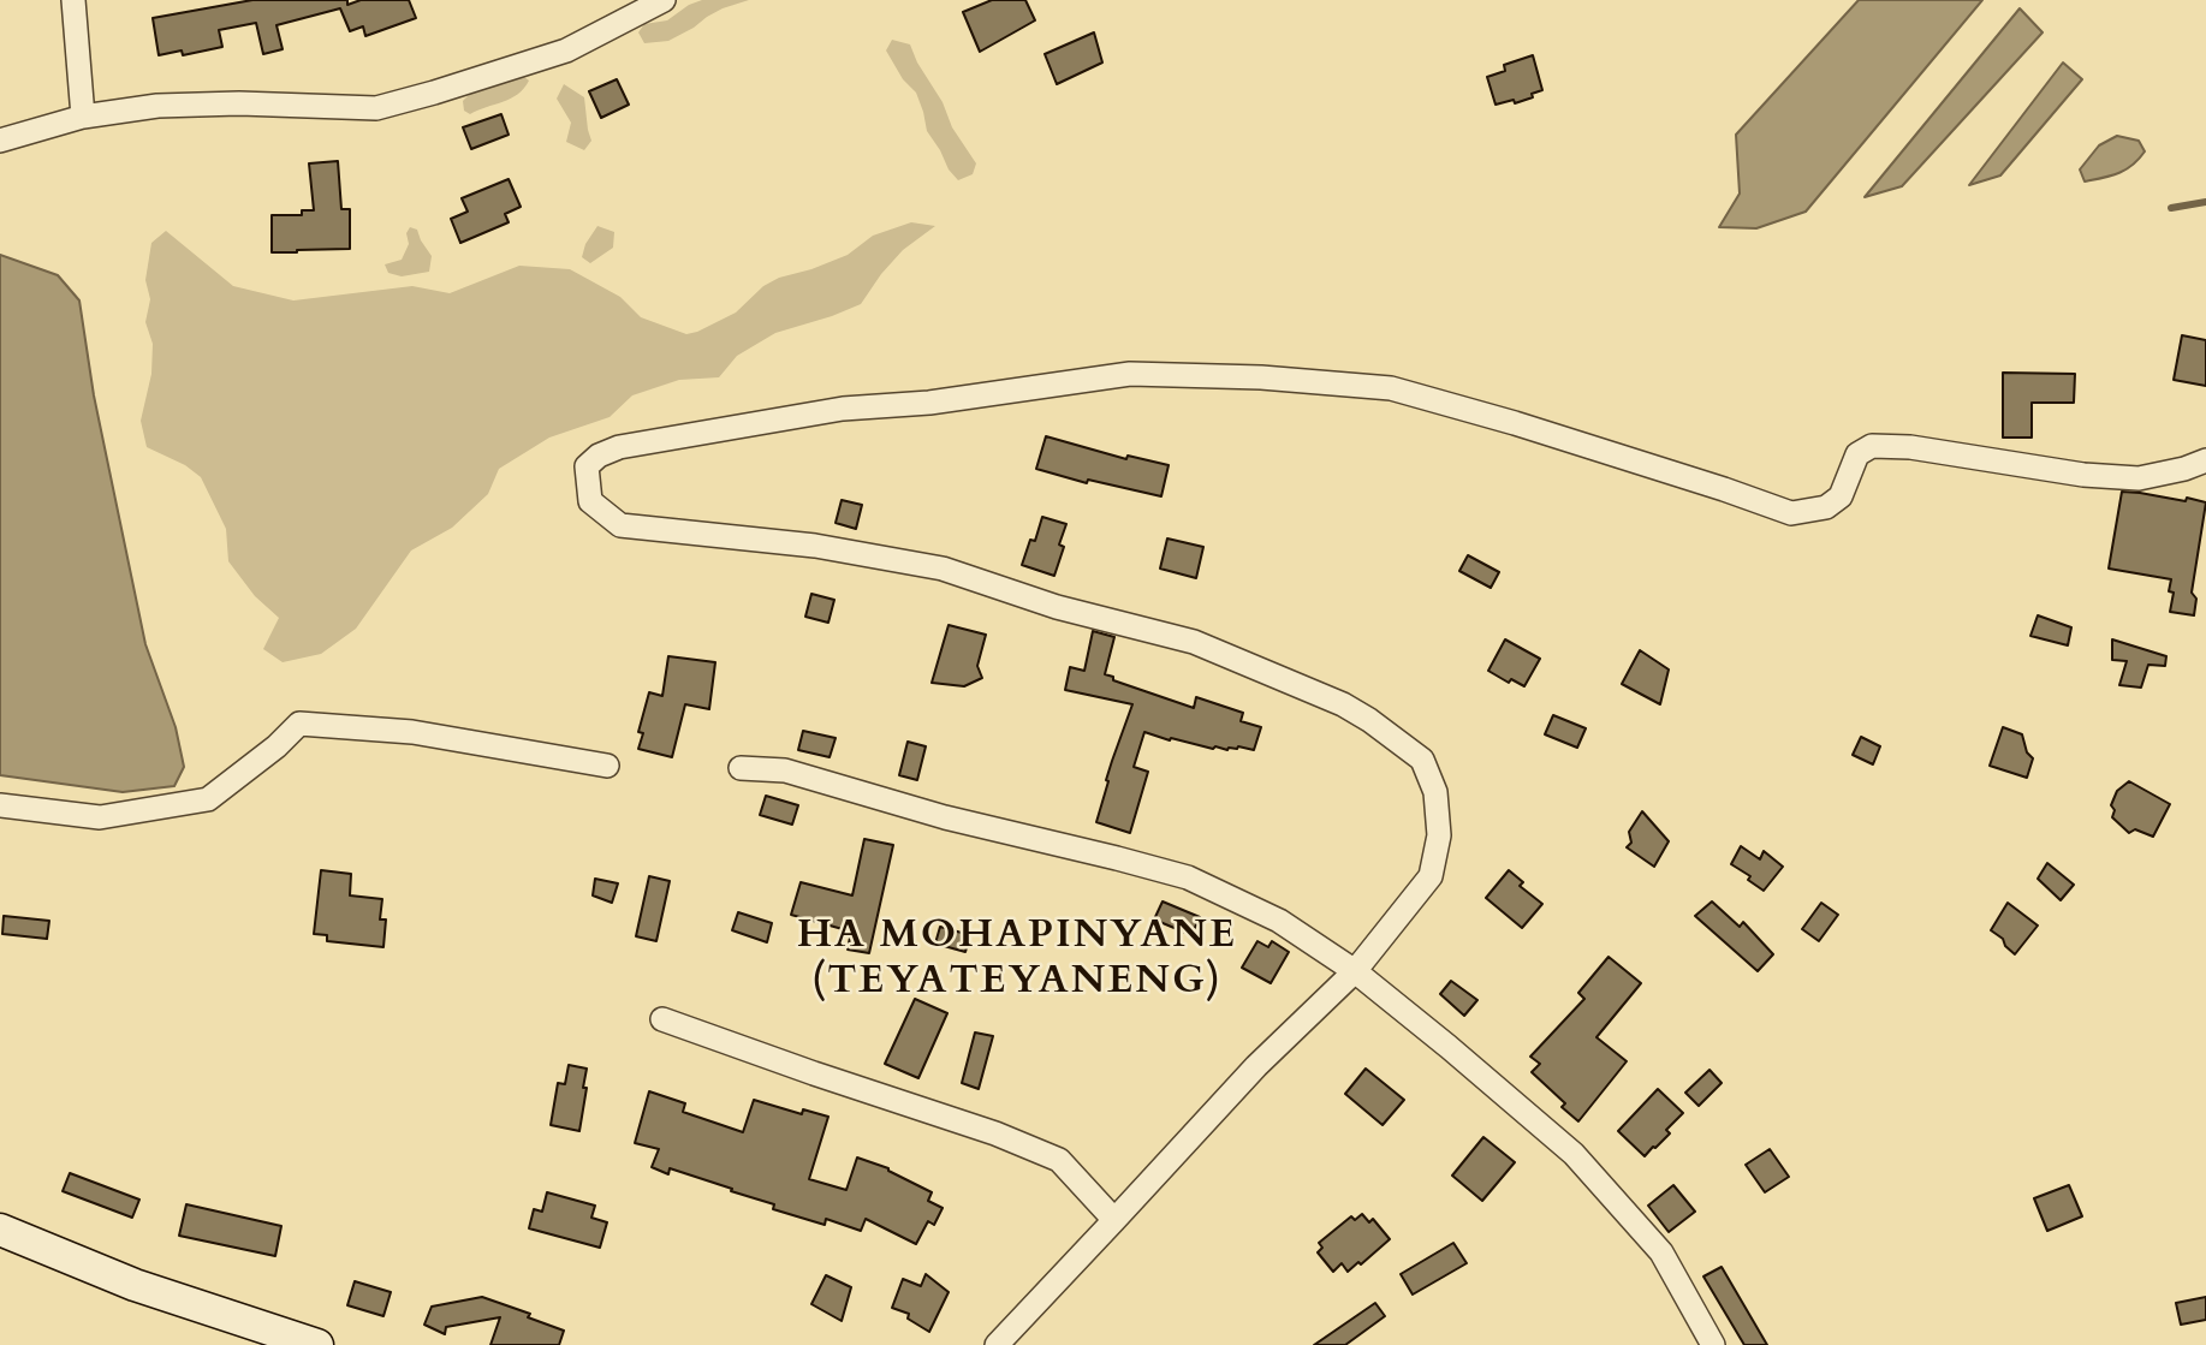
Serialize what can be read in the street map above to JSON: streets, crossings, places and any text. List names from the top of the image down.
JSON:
{
  "districts": ["HA MOHAPINYANE (TEYATEYANENG)"]
}
